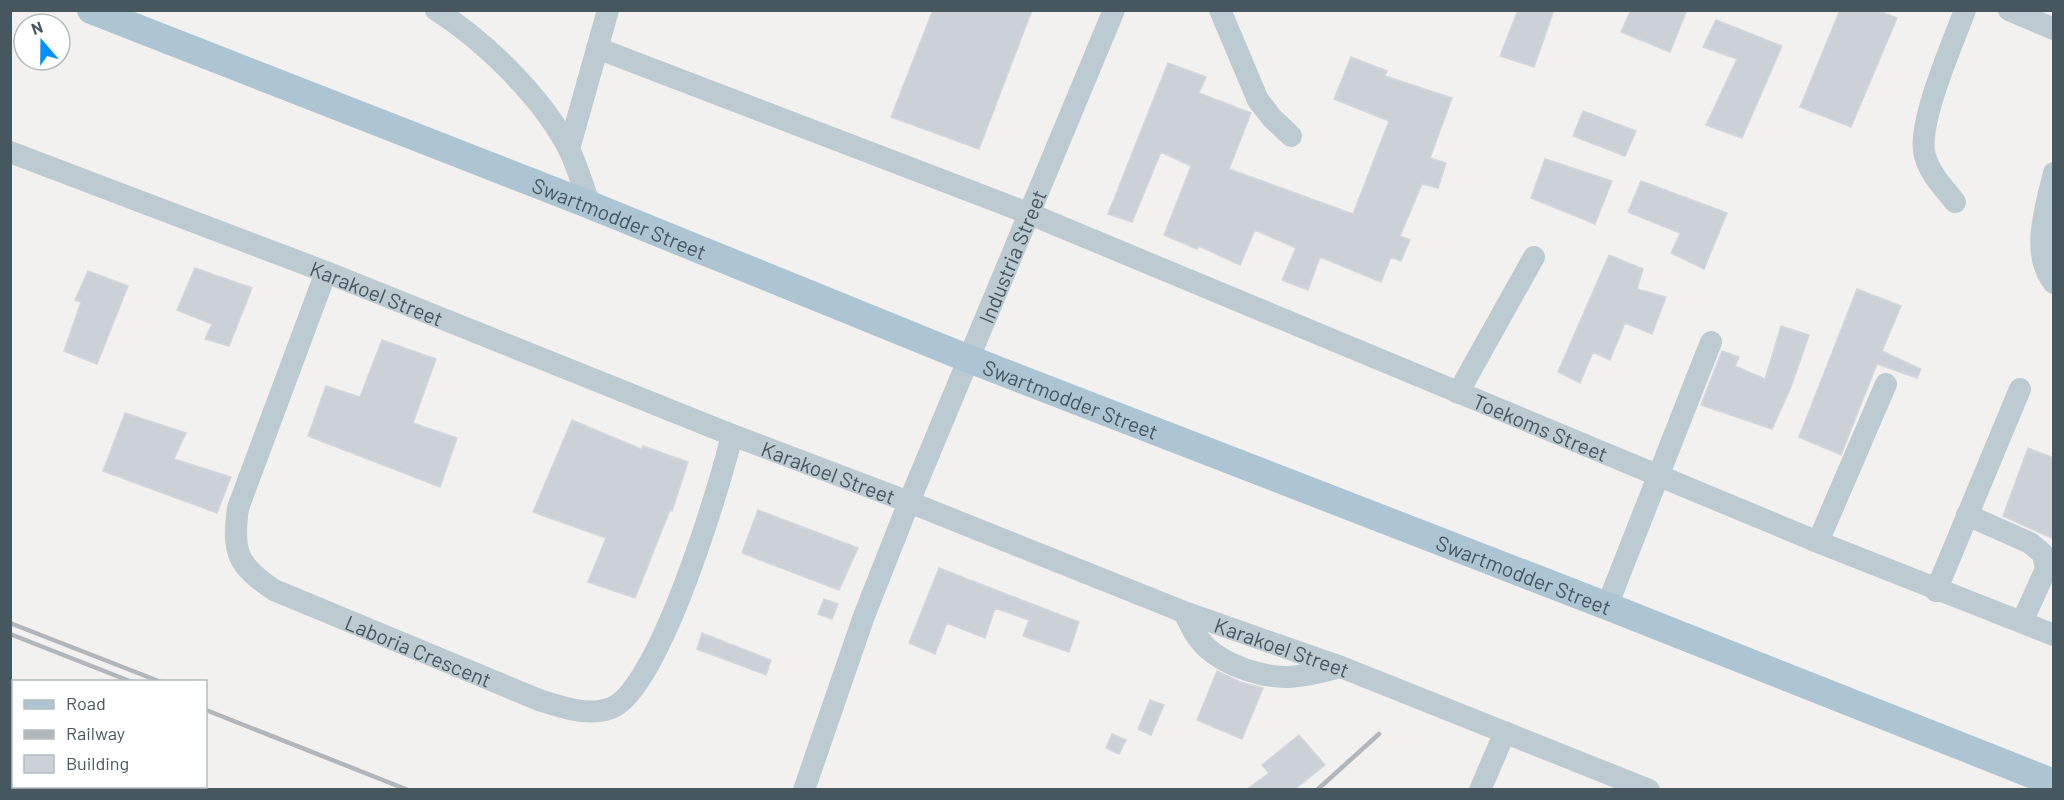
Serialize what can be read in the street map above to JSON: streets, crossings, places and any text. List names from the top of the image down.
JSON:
{
  "streets": {
    "main road": ["Swartmodder Street"],
    "street": [
      "Industria Street",
      "Karakoel Street",
      "Toekoms Street",
      "Laboria Crescent"
    ]
  },
  "crossings": [
    ["Swartmodder Street", "Industria Street"],
    ["Industria Street", "Karakoel Street"],
    ["Industria Street", "Toekoms Street"],
    ["Karakoel Street", "Laboria Crescent"]
  ],
  "legend": ["Road", "Railway", "Building"],
  "north": "top"
}
